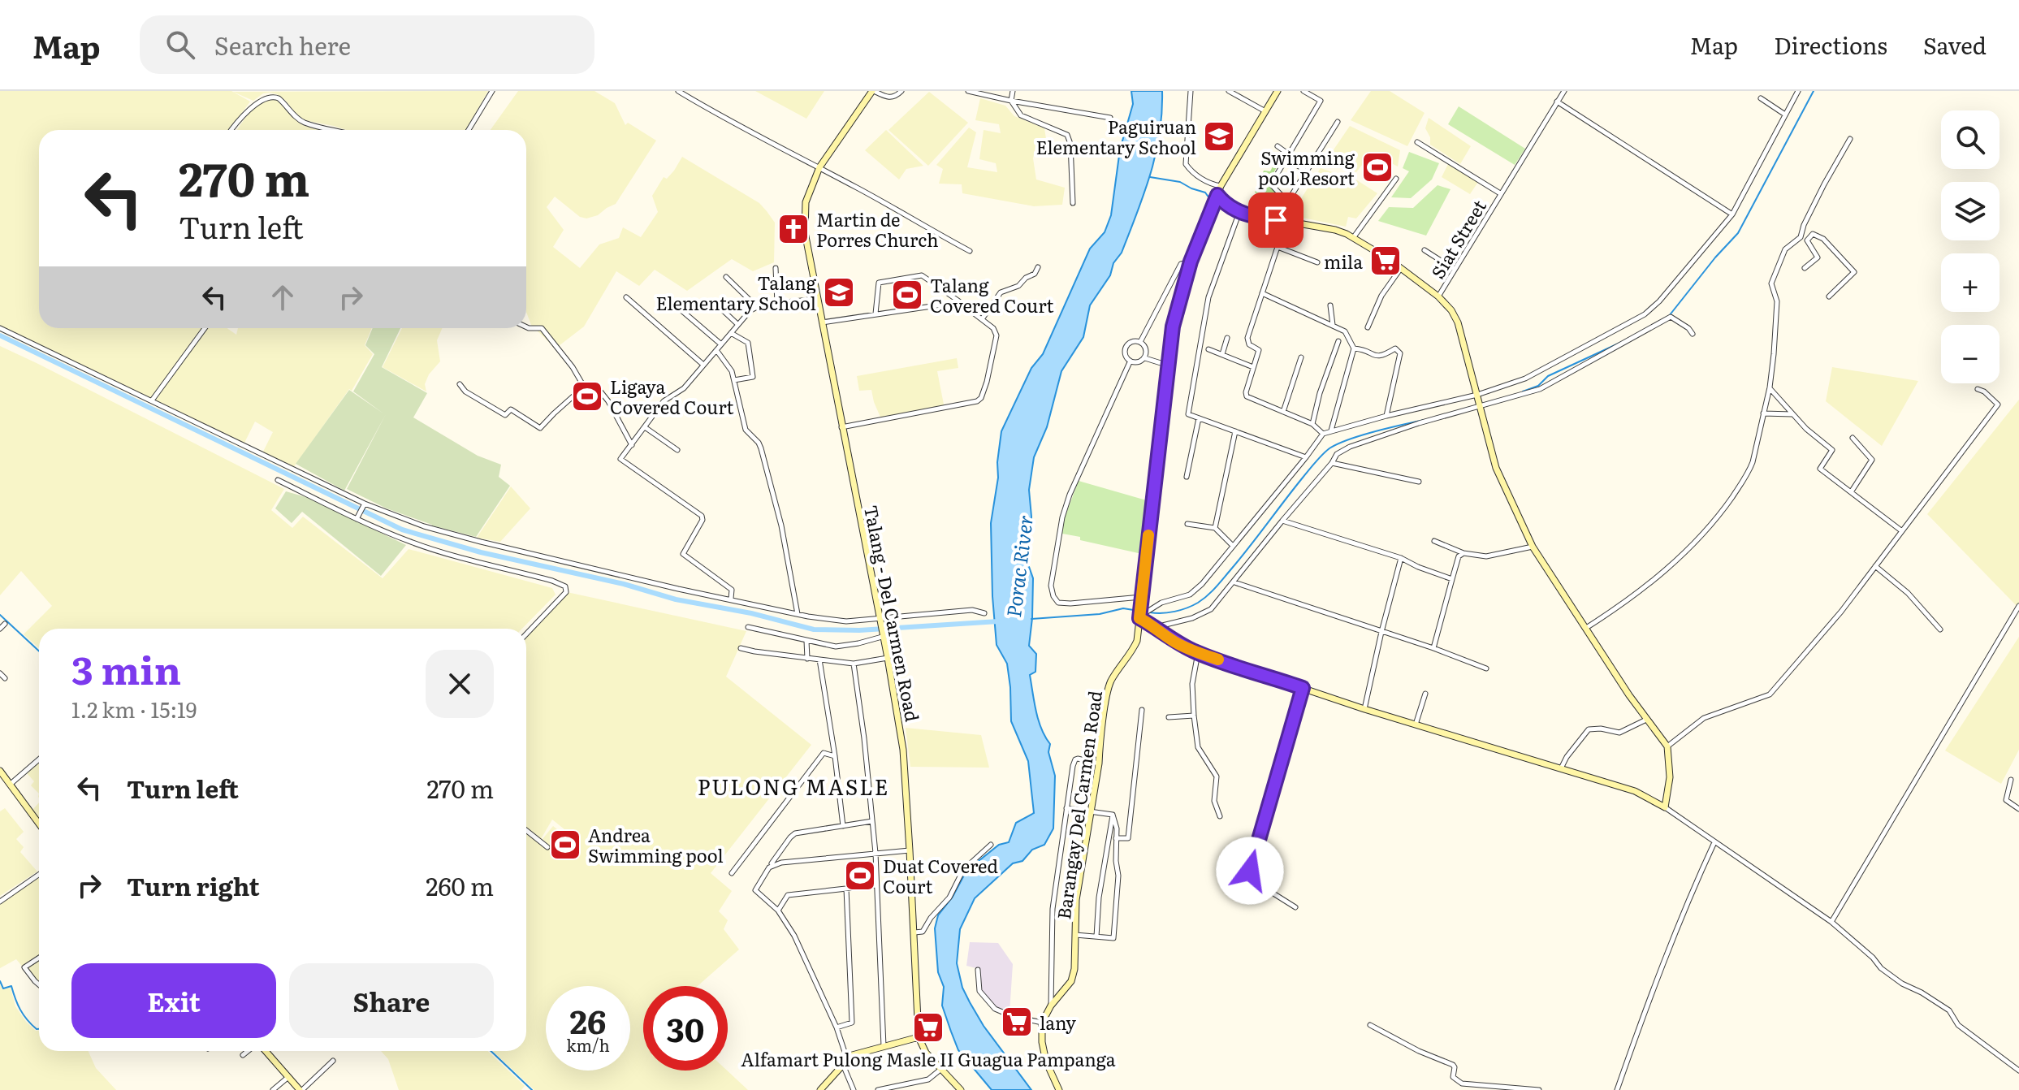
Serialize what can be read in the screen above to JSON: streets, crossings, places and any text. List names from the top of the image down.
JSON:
{
  "streets": {
    "street": ["Siat Street", "Talang - Del Carmen Road", "Barangay Del Carmen Road"]
  },
  "districts": ["PULONG MASLE"],
  "water": ["Porac River"],
  "places": {
    "school or university": ["Paguiruan Elementary School", "Talang Elementary School"],
    "sports": [
      "Swimming pool Resort",
      "Talang Covered Court",
      "Ligaya Covered Court",
      "Andrea Swimming pool",
      "Duat Covered Court"
    ],
    "church": ["Martin de Porres Church"],
    "supermarket": ["mila", "lany", "Alfamart Pulong Masle II Guagua Pampanga"]
  },
  "page": {
    "header": "Map",
    "search": "Search here",
    "nav": ["Map", "Directions", "Saved"],
    "map_buttons": ["+", "−"],
    "turn": ["270 m", "Turn left"],
    "heading": ["3 min", "1.2 km · 15:19"],
    "list": [
      {
        "name": "Turn left",
        "value": "270 m"
      },
      {
        "name": "Turn right",
        "value": "260 m"
      }
    ],
    "buttons": ["Exit", "Share"],
    "speed": "26 km/h",
    "limit": "30"
  }
}
